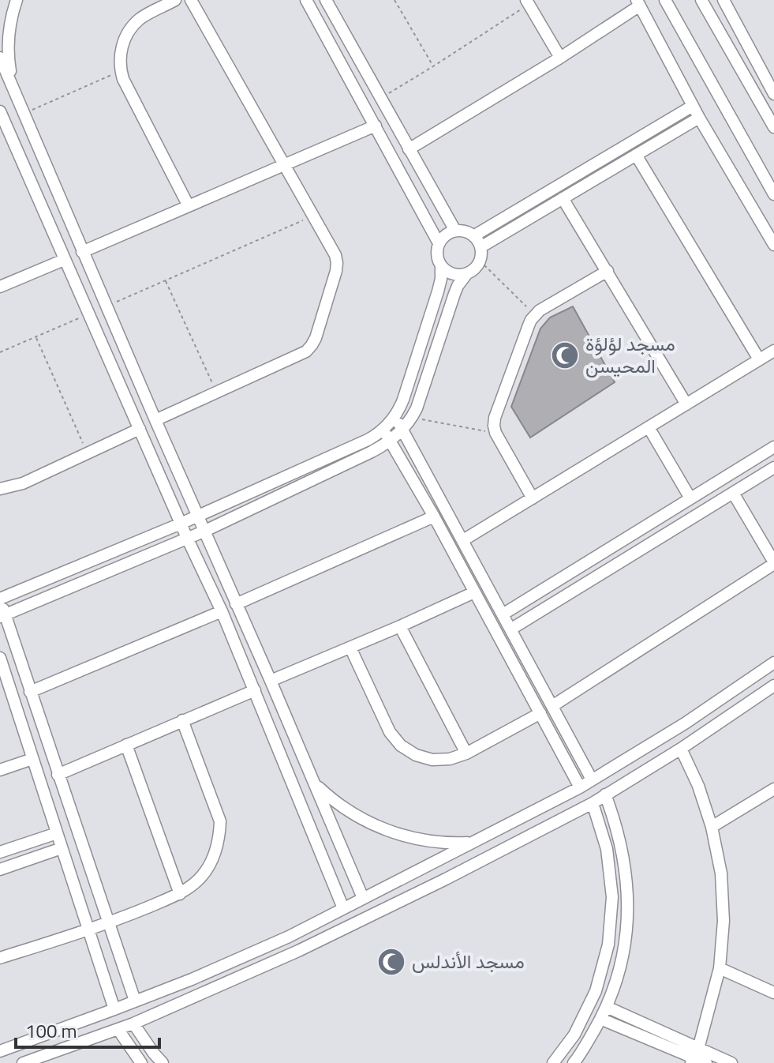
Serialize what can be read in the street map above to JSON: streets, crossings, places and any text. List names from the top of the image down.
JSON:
{
  "places": {
    "mosque": ["مسجد لؤلؤة المحيسن", "مسجد الأندلس"]
  },
  "scale_bar": "100 m"
}
